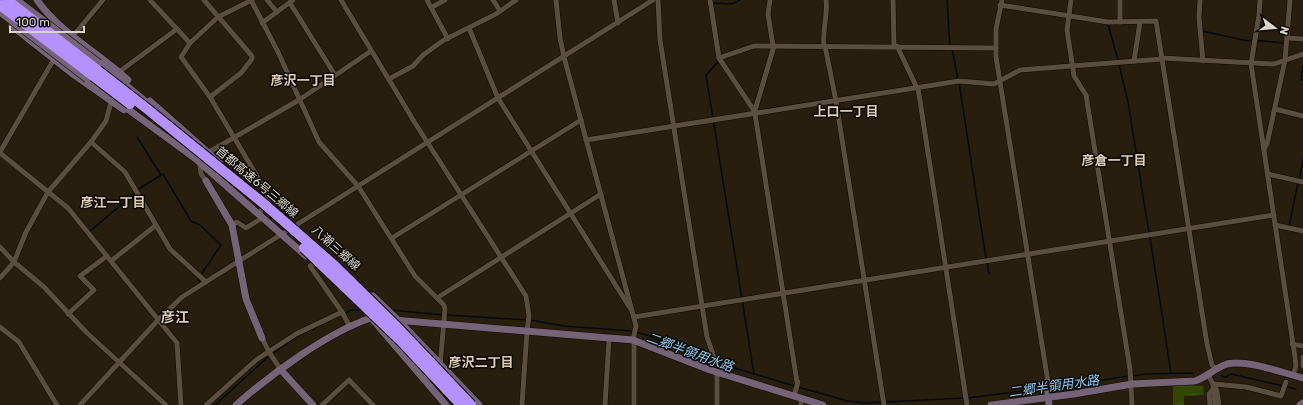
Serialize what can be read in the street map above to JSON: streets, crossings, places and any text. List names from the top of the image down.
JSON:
{
  "streets": {
    "highway": ["首都高速6号三郷線"],
    "main road": ["八潮三郷線"]
  },
  "districts": [
    "彦沢一丁目",
    "上口一丁目",
    "彦倉一丁目",
    "彦江一丁目",
    "彦江",
    "彦沢二丁目"
  ],
  "water": ["二郷半領用水路"],
  "scale_bar": "100 m",
  "north": "right"
}
